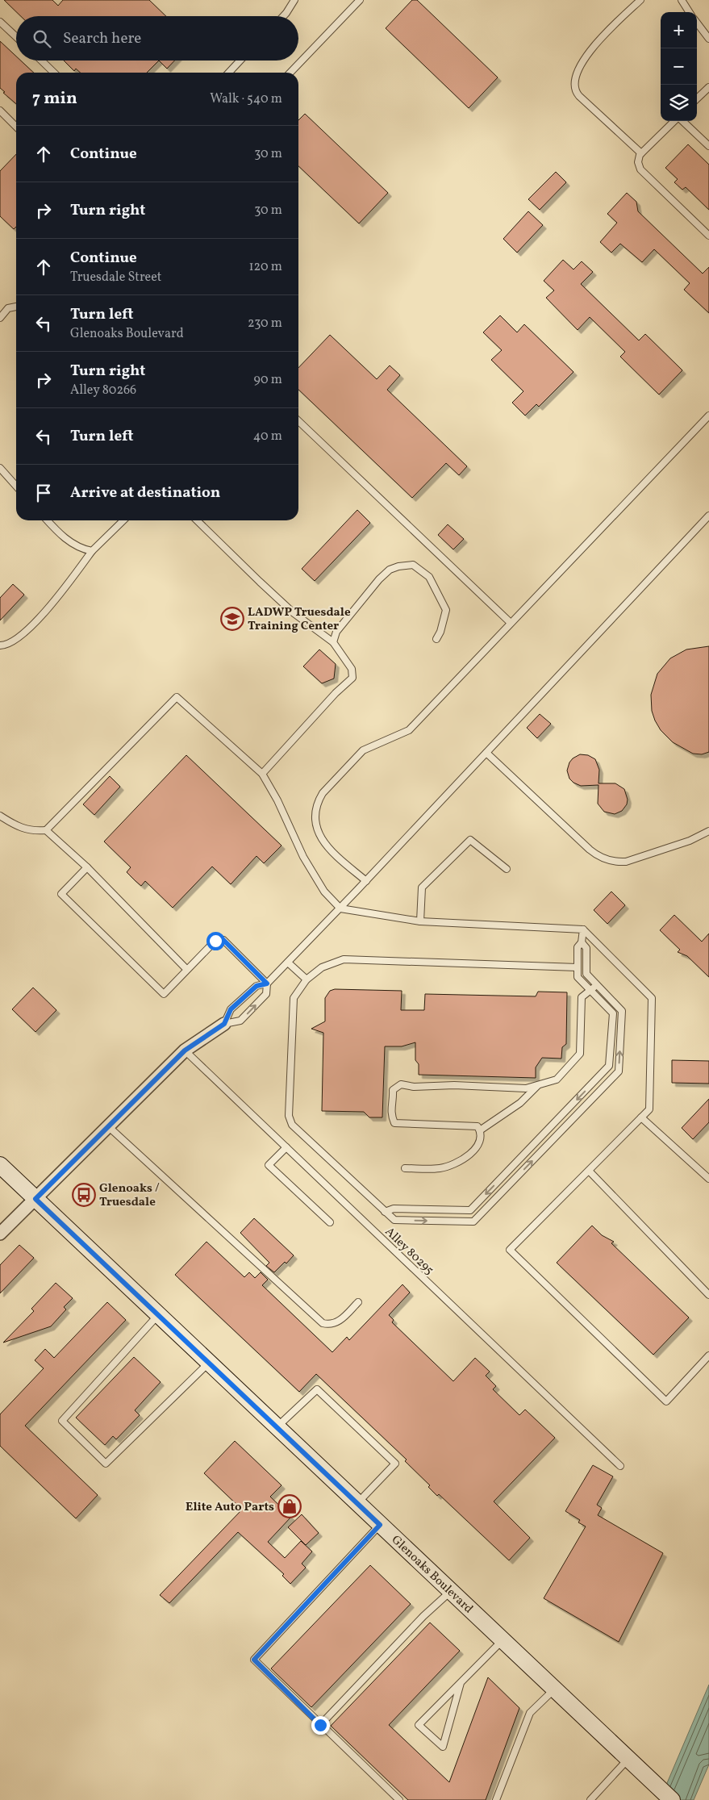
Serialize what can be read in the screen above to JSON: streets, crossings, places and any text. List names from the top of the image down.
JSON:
{
  "streets": {
    "main road": ["Glenoaks Boulevard"],
    "lane": ["Alley 80295"]
  },
  "places": {
    "school or university": ["LADWP Truesdale Training Center"],
    "bus stop": ["Glenoaks / Truesdale"],
    "shop": ["Elite Auto Parts"]
  },
  "page": {
    "map_buttons": ["+", "−"],
    "search": "Search here",
    "heading": ["7 min", "Walk · 540 m"],
    "list": [
      ["Continue", "30 m"],
      ["Turn right", "30 m"],
      ["Continue", "Truesdale Street", "120 m"],
      ["Turn left", "Glenoaks Boulevard", "230 m"],
      ["Turn right", "Alley 80266", "90 m"],
      ["Turn left", "40 m"],
      "Arrive at destination"
    ]
  }
}
